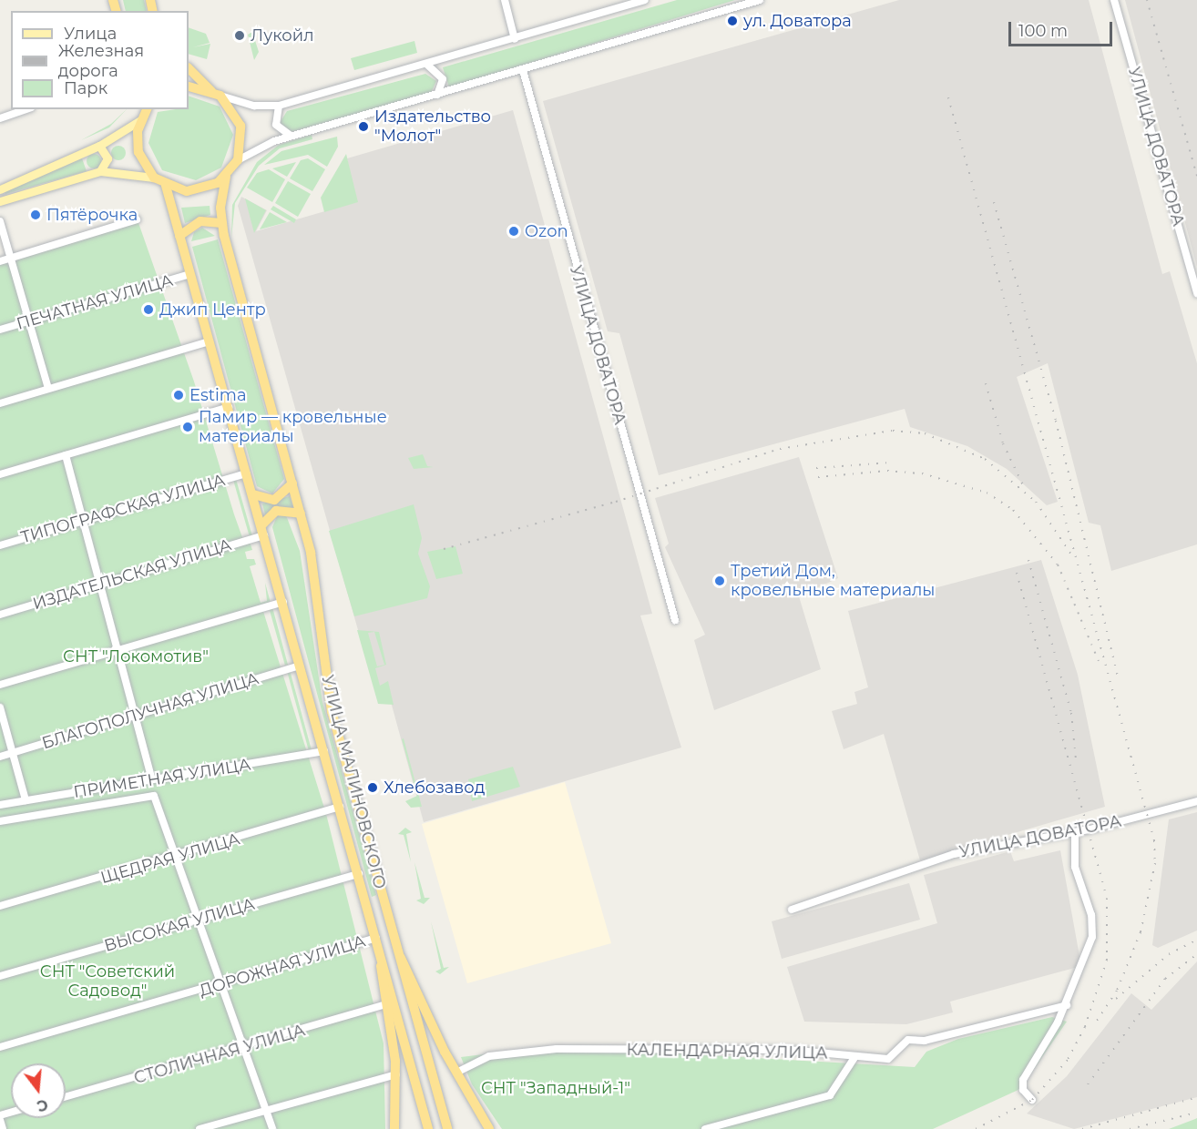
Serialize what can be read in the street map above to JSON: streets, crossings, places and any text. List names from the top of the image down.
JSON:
{
  "streets": {
    "highway": ["УЛИЦА МАЛИНОВСКОГО"],
    "street": [
      "УЛИЦА ДОВАТОРА",
      "ПЕЧАТНАЯ УЛИЦА",
      "ТИПОГРАФСКАЯ УЛИЦА",
      "ИЗДАТЕЛЬСКАЯ УЛИЦА",
      "БЛАГОПОЛУЧНАЯ УЛИЦА",
      "ПРИМЕТНАЯ УЛИЦА",
      "ЩЕДРАЯ УЛИЦА",
      "ВЫСОКАЯ УЛИЦА",
      "ДОРОЖНАЯ УЛИЦА",
      "КАЛЕНДАРНАЯ УЛИЦА",
      "СТОЛИЧНАЯ УЛИЦА"
    ]
  },
  "crossings": [
    ["ПЕЧАТНАЯ УЛИЦА", "УЛИЦА МАЛИНОВСКОГО"],
    ["ТИПОГРАФСКАЯ УЛИЦА", "УЛИЦА МАЛИНОВСКОГО"],
    ["ИЗДАТЕЛЬСКАЯ УЛИЦА", "УЛИЦА МАЛИНОВСКОГО"],
    ["БЛАГОПОЛУЧНАЯ УЛИЦА", "УЛИЦА МАЛИНОВСКОГО"],
    ["ПРИМЕТНАЯ УЛИЦА", "УЛИЦА МАЛИНОВСКОГО"],
    ["УЛИЦА МАЛИНОВСКОГО", "ЩЕДРАЯ УЛИЦА"],
    ["УЛИЦА МАЛИНОВСКОГО", "ВЫСОКАЯ УЛИЦА"],
    ["УЛИЦА МАЛИНОВСКОГО", "ДОРОЖНАЯ УЛИЦА"]
  ],
  "parks": ["СНТ \"Локомотив\"", "СНТ \"Советский Садовод\"", "СНТ \"Западный-1\""],
  "places": [
    "ул. Доватора",
    "Лукойл",
    "Издательство \"Молот\"",
    "Пятёрочка",
    "Ozon",
    "Джип Центр",
    "Estima",
    "Памир — кровельные материалы",
    "Третий Дом, кровельные материалы",
    "Хлебозавод"
  ],
  "legend": ["Улица", "Железная дорога", "Парк"],
  "scale_bar": "100 m",
  "north": "bottom"
}
